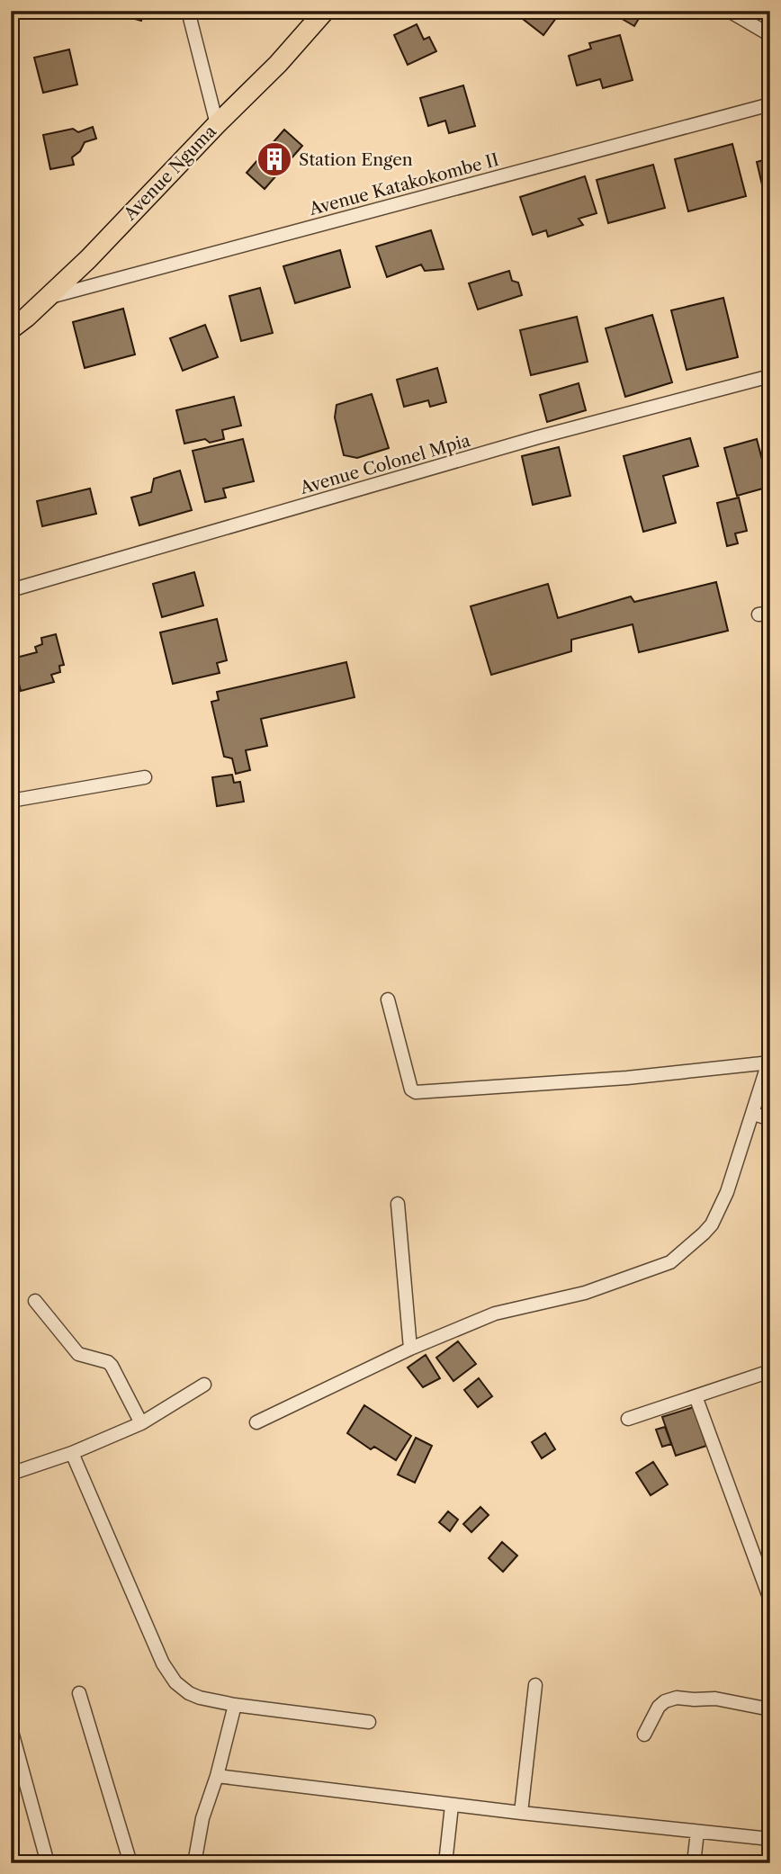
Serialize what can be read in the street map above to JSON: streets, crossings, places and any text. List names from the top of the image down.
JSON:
{
  "streets": {
    "main road": ["Avenue Nguma"],
    "street": ["Avenue Katakokombe II", "Avenue Colonel Mpia"]
  },
  "crossings": [
    ["Avenue Nguma", "Avenue Katakokombe II"]
  ],
  "places": {
    "building": ["Station Engen"]
  }
}
